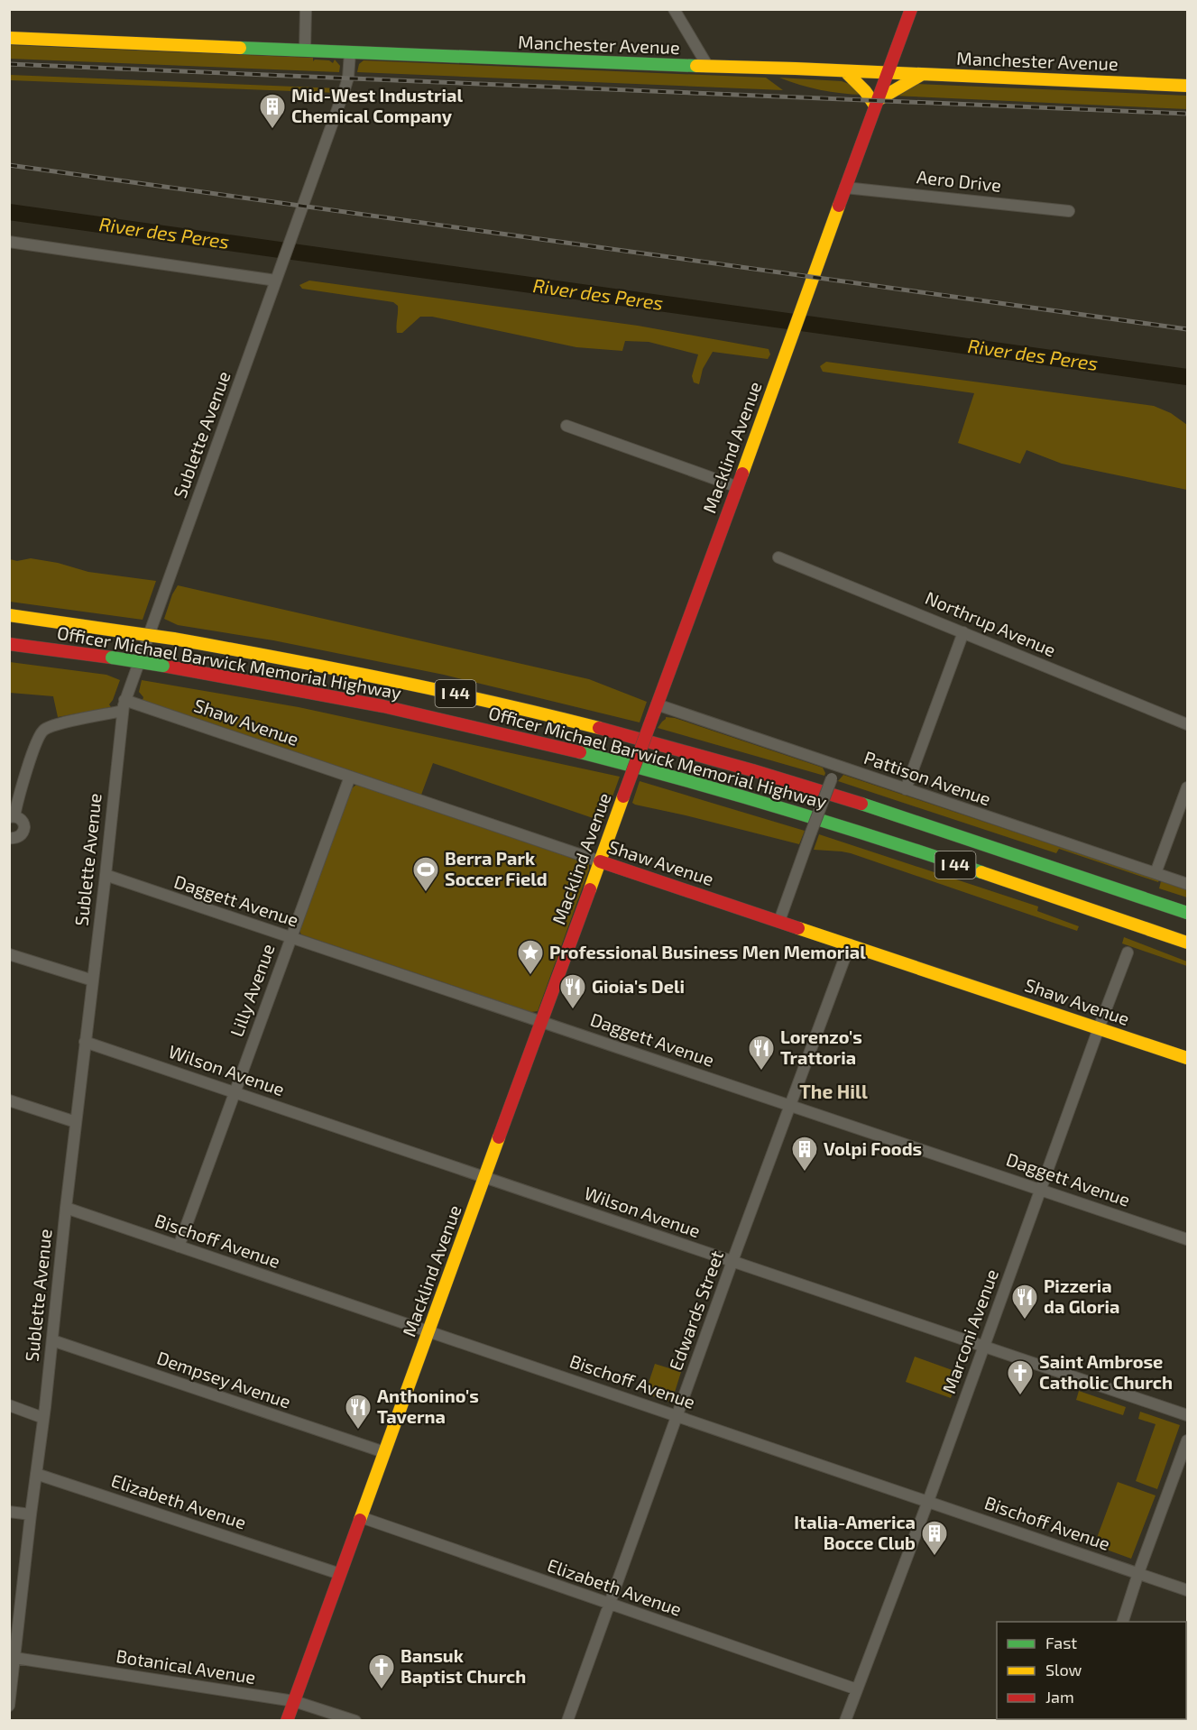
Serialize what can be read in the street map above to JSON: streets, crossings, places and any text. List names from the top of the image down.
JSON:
{
  "streets": {
    "main road": [
      "Manchester Avenue",
      "Macklind Avenue",
      "Officer Michael Barwick Memorial Highway",
      "I 44",
      "Shaw Avenue"
    ],
    "street": [
      "Aero Drive",
      "Sublette Avenue",
      "Northrup Avenue",
      "Pattison Avenue",
      "Daggett Avenue",
      "Lilly Avenue",
      "Wilson Avenue",
      "Bischoff Avenue",
      "Edwards Street",
      "Marconi Avenue",
      "Dempsey Avenue",
      "Elizabeth Avenue",
      "Botanical Avenue"
    ]
  },
  "crossings": [
    ["Manchester Avenue", "Sublette Avenue"],
    ["Manchester Avenue", "Macklind Avenue"],
    ["Aero Drive", "Macklind Avenue"],
    ["Sublette Avenue", "Shaw Avenue"],
    ["Sublette Avenue", "Daggett Avenue"],
    ["Sublette Avenue", "Wilson Avenue"],
    ["Sublette Avenue", "Bischoff Avenue"],
    ["Sublette Avenue", "Dempsey Avenue"],
    ["Sublette Avenue", "Elizabeth Avenue"],
    ["Sublette Avenue", "Botanical Avenue"],
    ["Macklind Avenue", "Shaw Avenue"],
    ["Macklind Avenue", "Pattison Avenue"],
    ["Macklind Avenue", "Daggett Avenue"],
    ["Macklind Avenue", "Wilson Avenue"],
    ["Macklind Avenue", "Bischoff Avenue"],
    ["Macklind Avenue", "Dempsey Avenue"],
    ["Macklind Avenue", "Elizabeth Avenue"],
    ["Macklind Avenue", "Botanical Avenue"],
    ["Shaw Avenue", "Lilly Avenue"],
    ["Shaw Avenue", "Edwards Street"],
    ["Shaw Avenue", "Marconi Avenue"],
    ["Daggett Avenue", "Lilly Avenue"],
    ["Daggett Avenue", "Edwards Street"],
    ["Daggett Avenue", "Marconi Avenue"],
    ["Lilly Avenue", "Wilson Avenue"],
    ["Lilly Avenue", "Bischoff Avenue"],
    ["Wilson Avenue", "Edwards Street"],
    ["Wilson Avenue", "Marconi Avenue"],
    ["Bischoff Avenue", "Edwards Street"],
    ["Bischoff Avenue", "Marconi Avenue"],
    ["Edwards Street", "Elizabeth Avenue"],
    ["Marconi Avenue", "Elizabeth Avenue"]
  ],
  "districts": ["The Hill"],
  "water": ["River des Peres"],
  "places": {
    "building": ["Mid-West Industrial Chemical Company", "Volpi Foods", "Italia-America Bocce Club"],
    "sports": ["Berra Park Soccer Field"],
    "place": ["Professional Business Men Memorial"],
    "restaurant": [
      "Gioia's Deli",
      "Lorenzo's Trattoria",
      "Pizzeria da Gloria",
      "Anthonino's Taverna"
    ],
    "church": ["Saint Ambrose Catholic Church", "Bansuk Baptist Church"]
  },
  "legend": ["Fast", "Slow", "Jam"]
}
